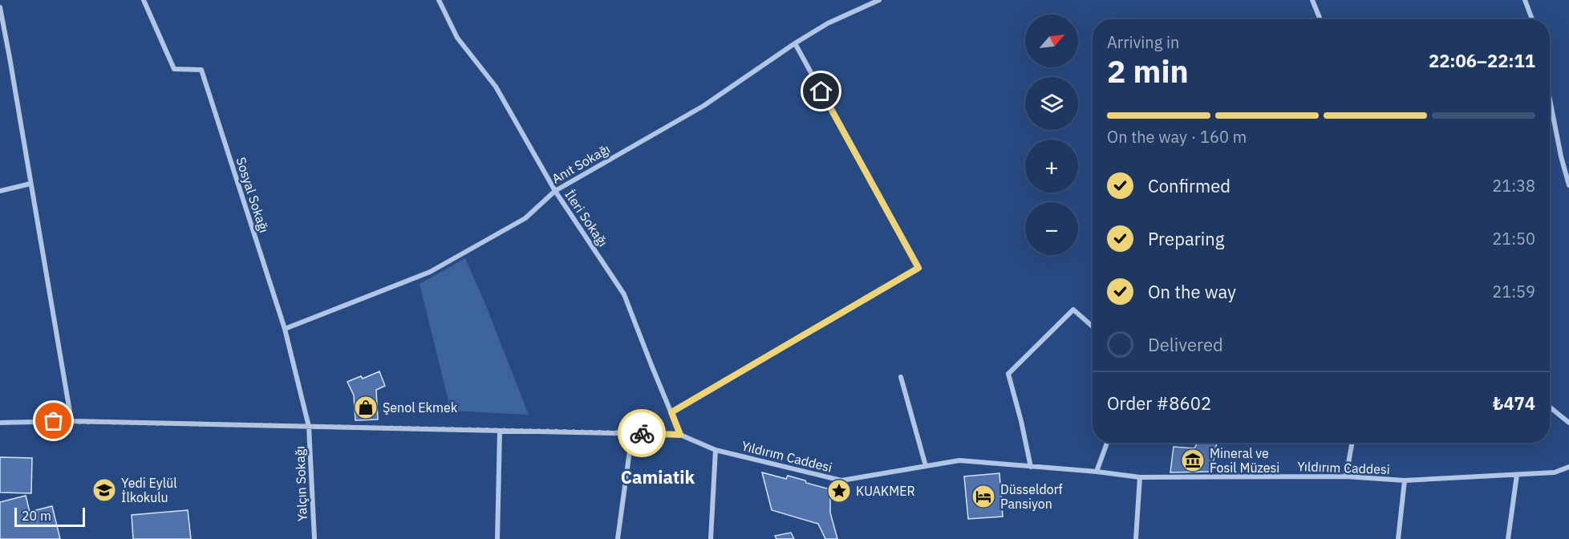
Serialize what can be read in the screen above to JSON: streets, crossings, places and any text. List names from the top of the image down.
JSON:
{
  "streets": {
    "street": [
      "Anıt Sokağı",
      "Sosyal Sokağı",
      "İleri Sokağı",
      "Yıldırım Caddesi",
      "Yalçın Sokağı"
    ]
  },
  "crossings": [
    ["Anıt Sokağı", "Sosyal Sokağı"],
    ["Anıt Sokağı", "İleri Sokağı"],
    ["Sosyal Sokağı", "Yıldırım Caddesi"],
    ["Sosyal Sokağı", "Yalçın Sokağı"],
    ["İleri Sokağı", "Yıldırım Caddesi"],
    ["Yıldırım Caddesi", "Yalçın Sokağı"]
  ],
  "districts": ["Camiatik"],
  "places": {
    "shop": ["Şenol Ekmek"],
    "museum": ["Mineral ve Fosil Müzesi"],
    "school or university": ["Yedi Eylül İlkokulu"],
    "place": ["KUAKMER"],
    "hotel": ["Düsseldorf Pansiyon"]
  },
  "scale_bar": "20 m",
  "north": "top right",
  "page": {
    "map_buttons": ["+", "−"],
    "heading": ["2 min", "Arriving in", "22:06–22:11"],
    "panel": ["Order #8602", "₺474"],
    "bar": "On the way · 160 m",
    "list": [
      ["Confirmed", "21:38"],
      ["Preparing", "21:50"],
      ["On the way", "21:59"],
      "Delivered"
    ],
    "scale": "20 m"
  }
}
